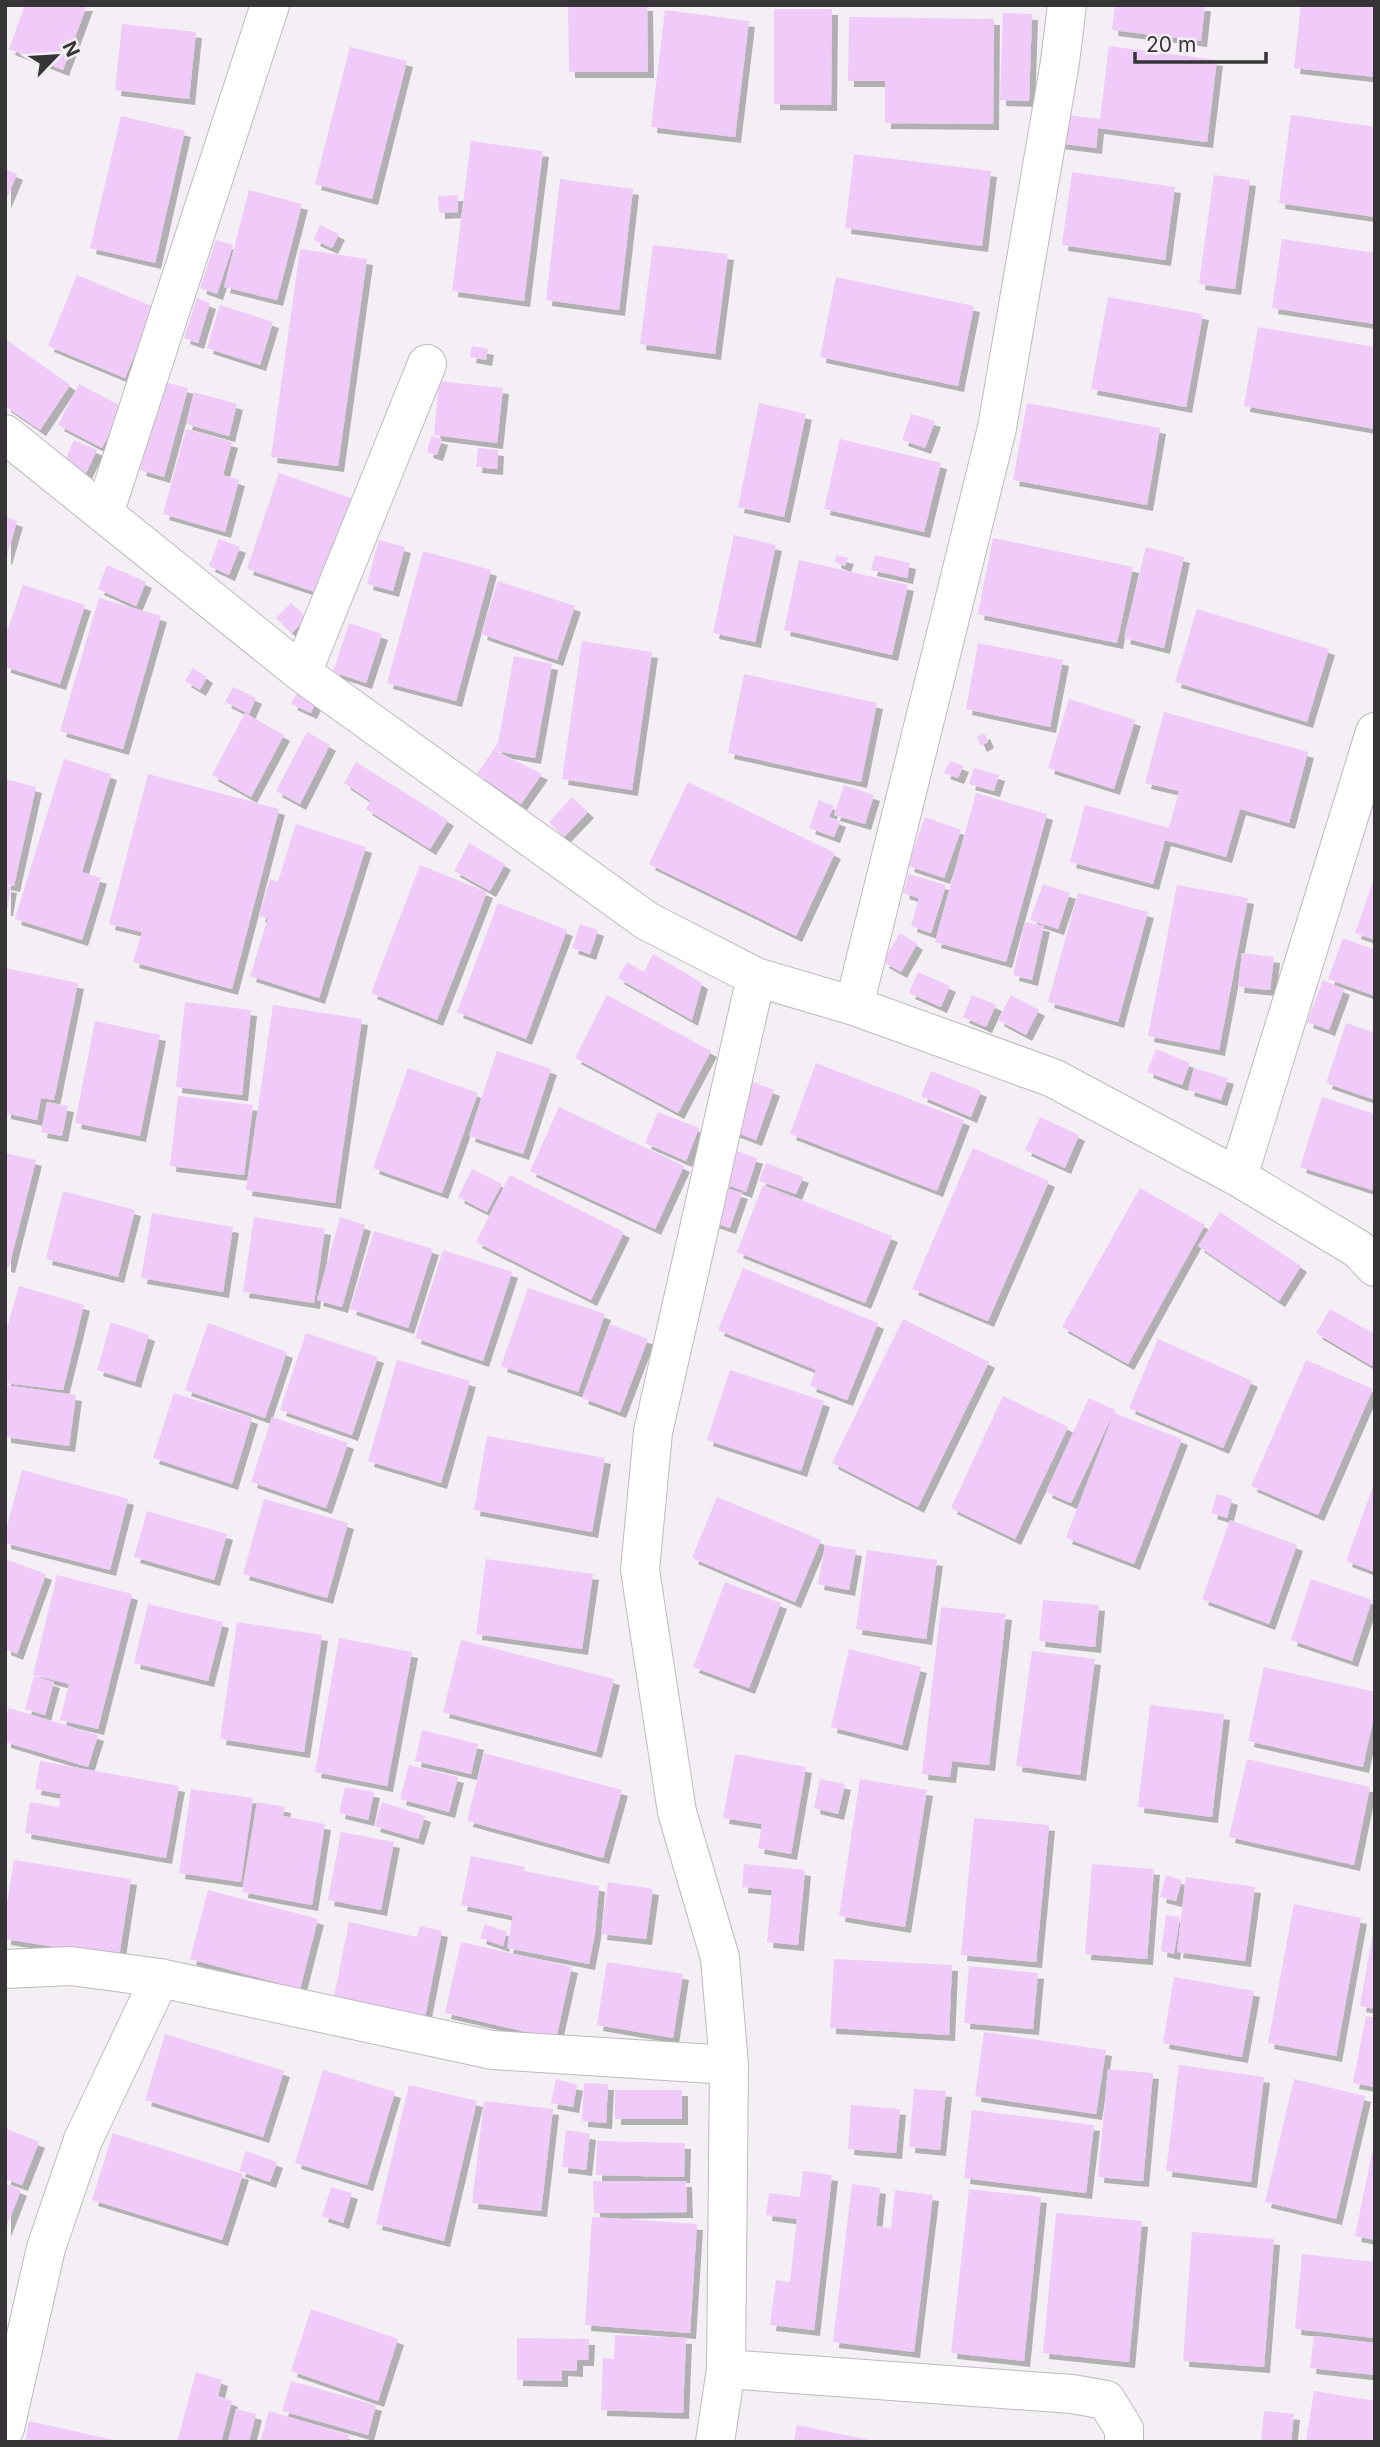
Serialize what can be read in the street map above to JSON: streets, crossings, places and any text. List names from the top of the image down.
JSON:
{
  "scale_bar": "20 m",
  "north": "top right"
}
